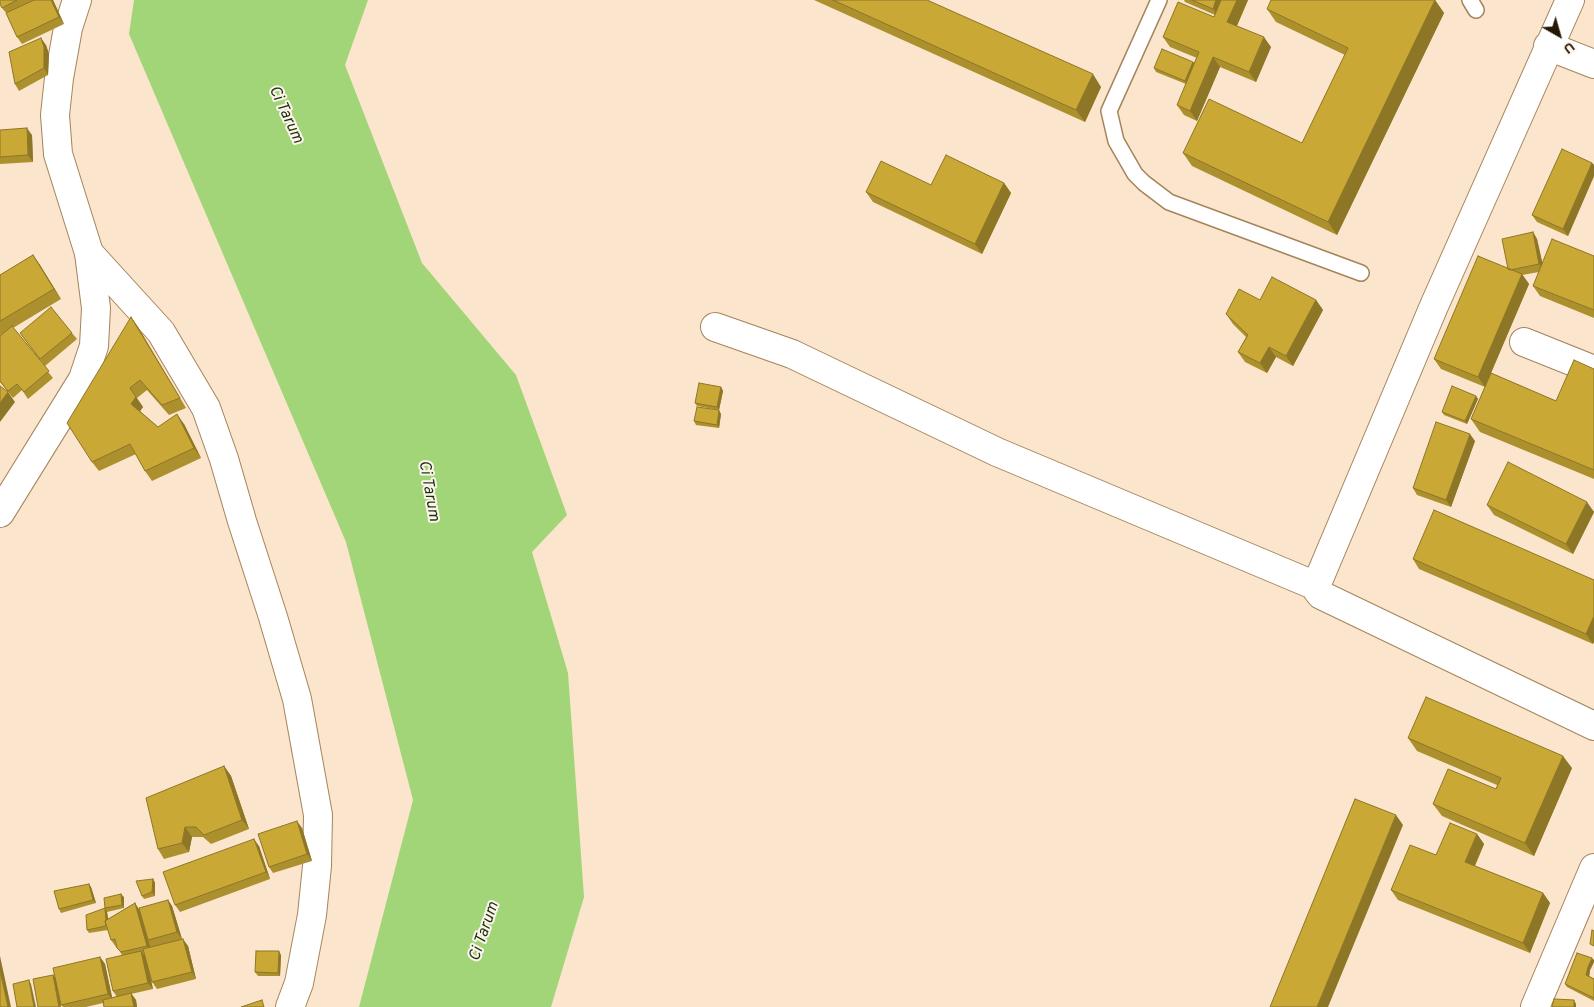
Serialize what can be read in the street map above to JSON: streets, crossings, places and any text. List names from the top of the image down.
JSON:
{
  "water": ["Ci Tarum"],
  "north": "bottom right"
}
